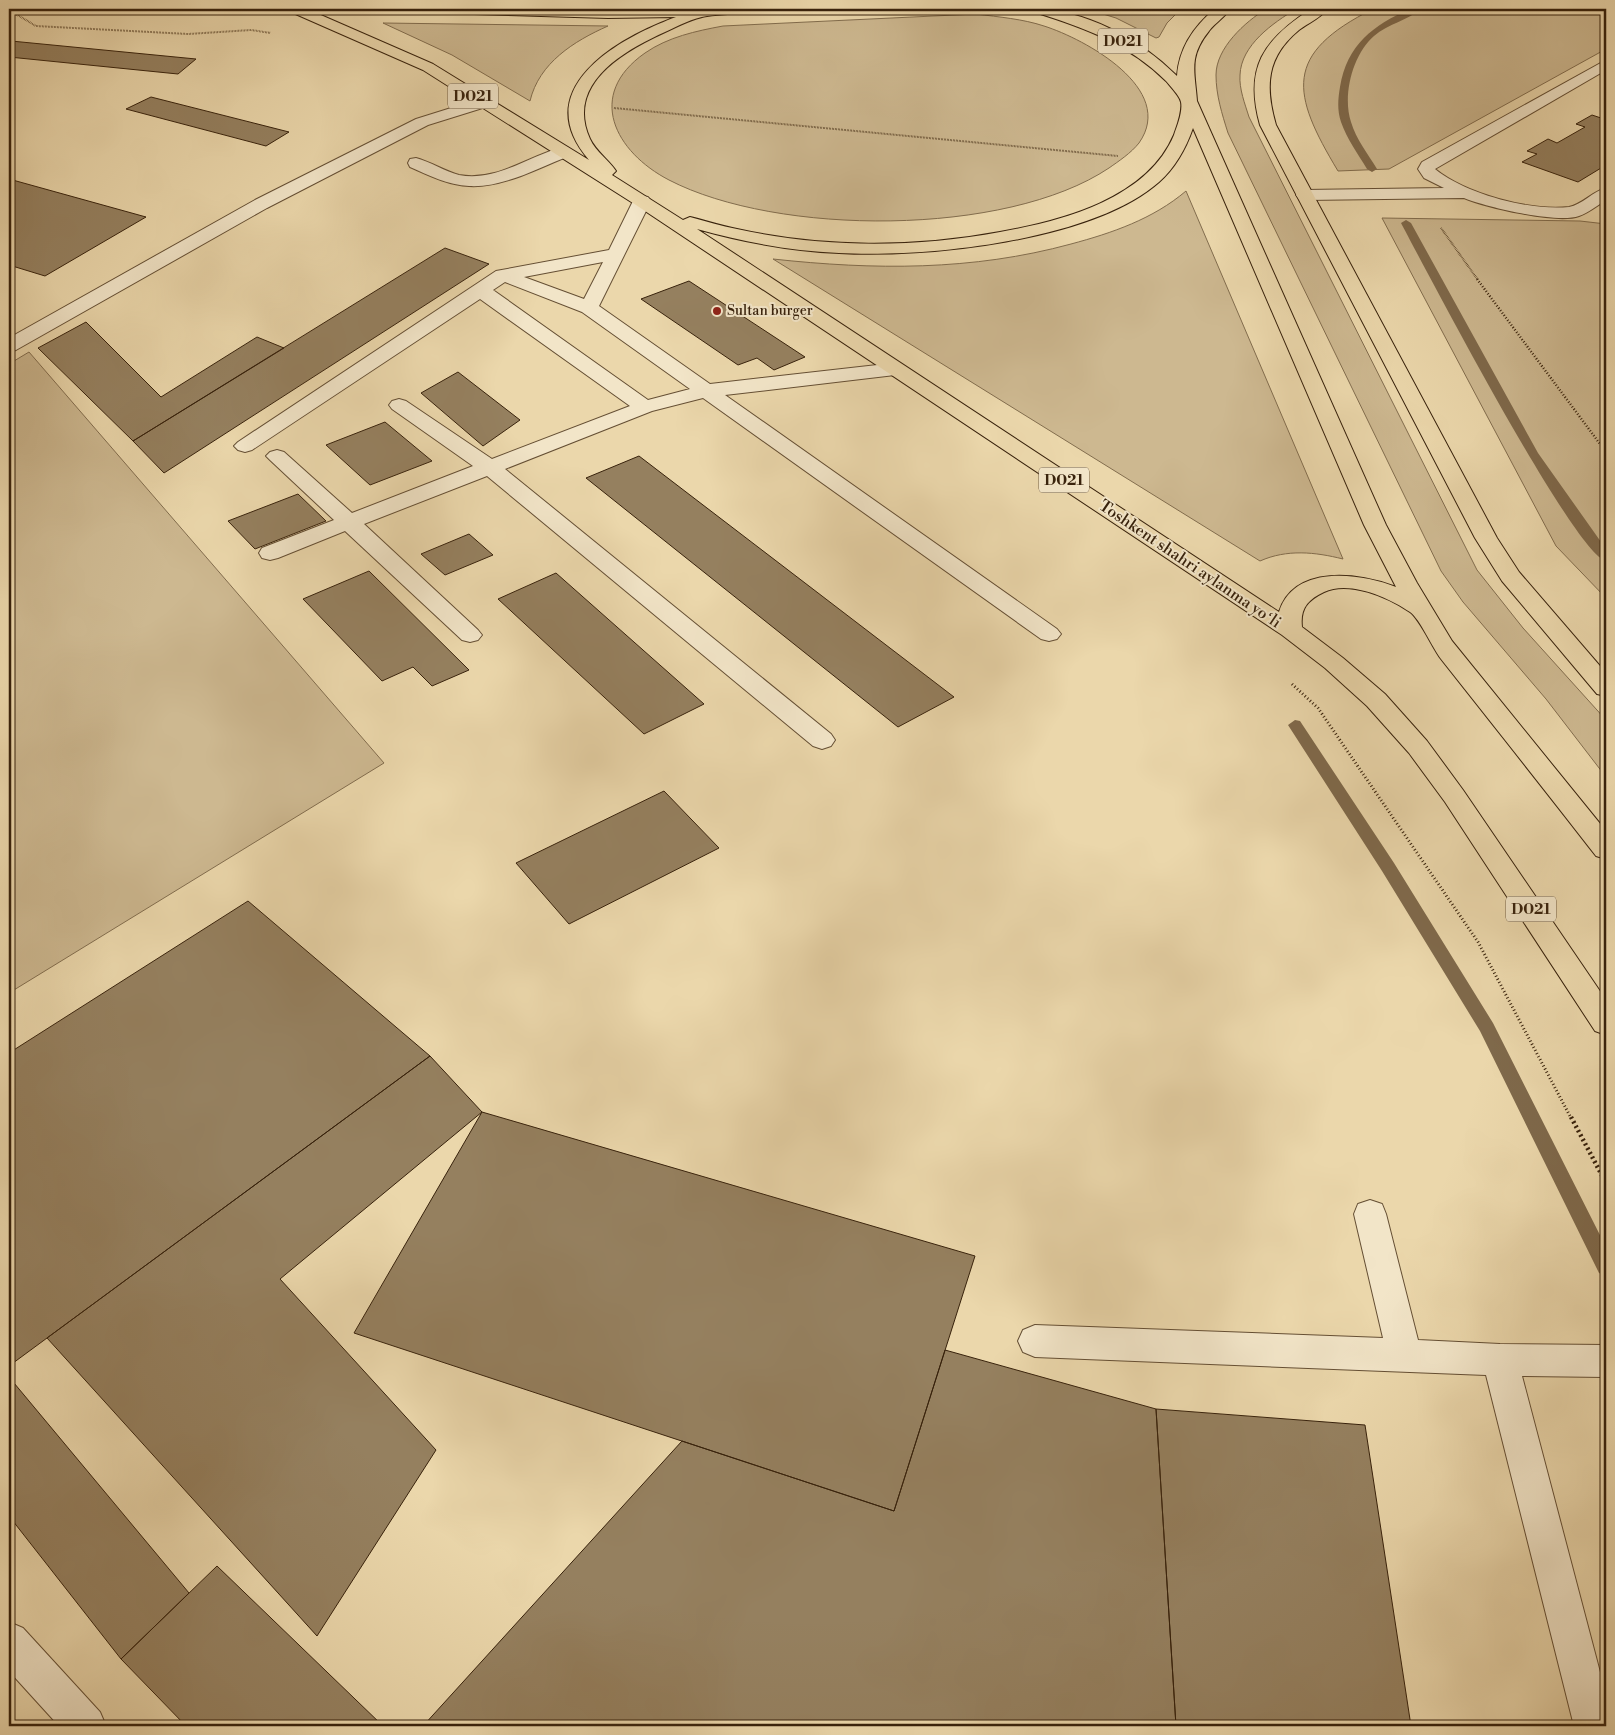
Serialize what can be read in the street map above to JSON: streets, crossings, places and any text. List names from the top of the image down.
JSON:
{
  "streets": {
    "highway": ["D021", "Toshkent shahri aylanma yoʻli"]
  },
  "places": ["Sultan burger"]
}
